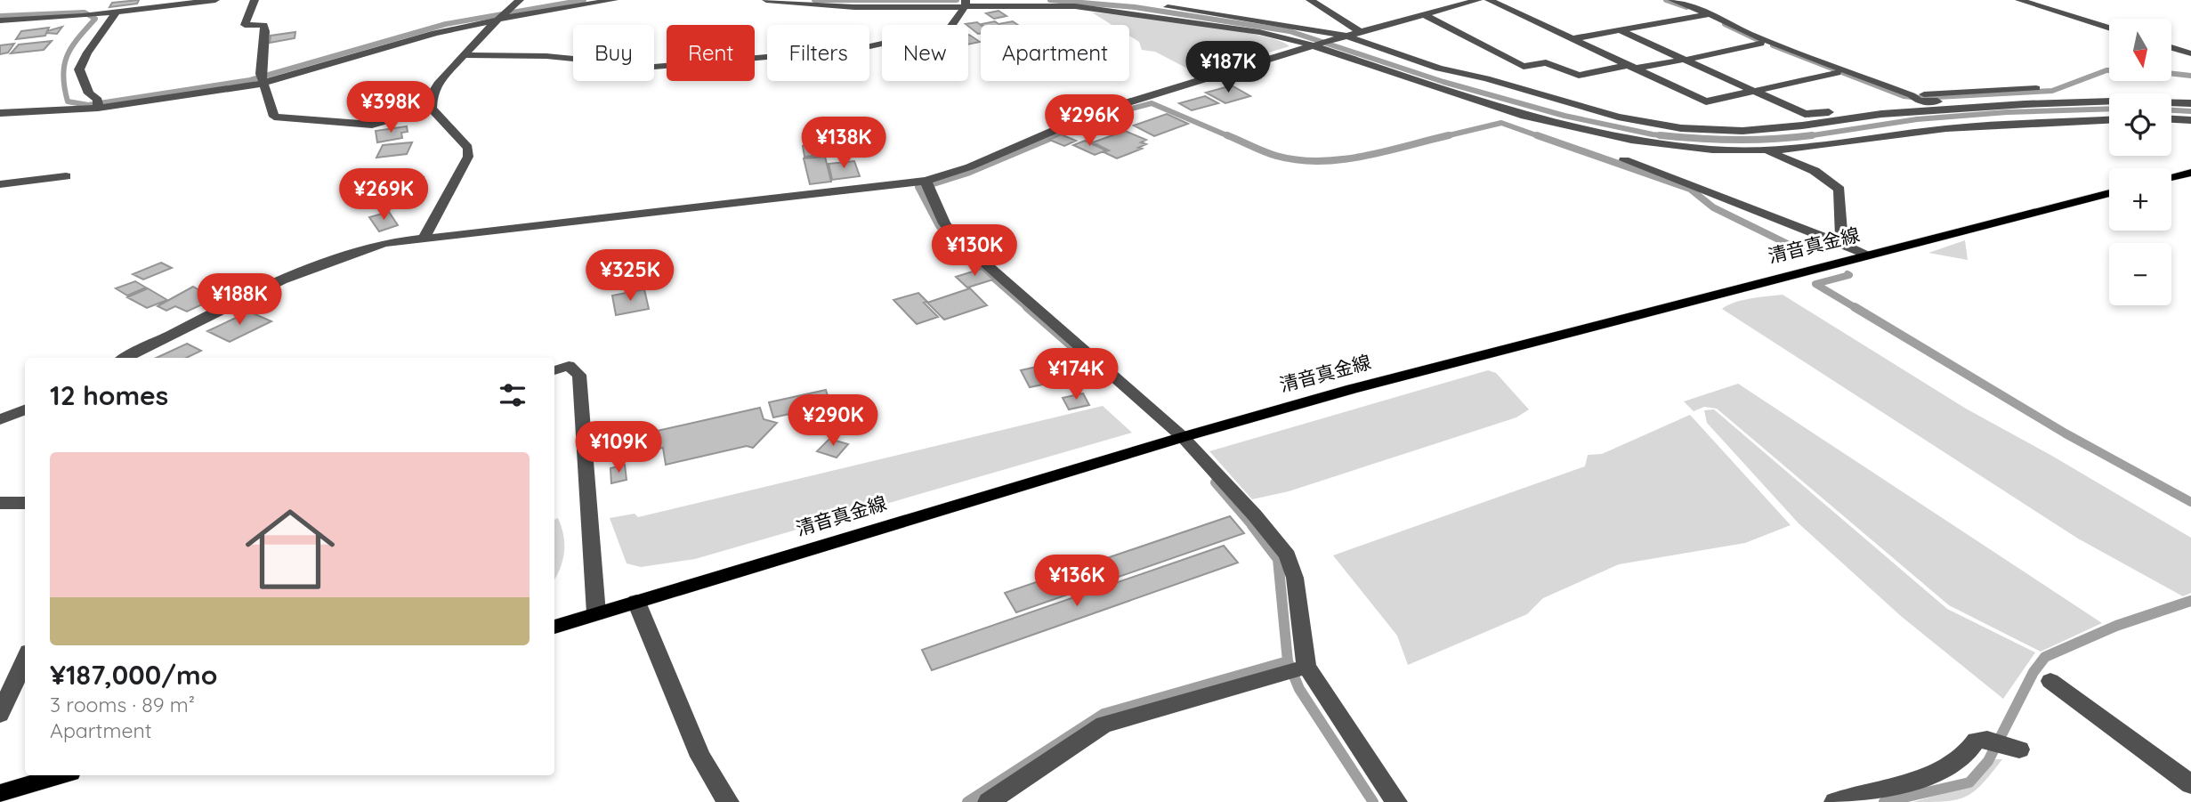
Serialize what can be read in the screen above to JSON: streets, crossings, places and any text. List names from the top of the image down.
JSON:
{
  "streets": {
    "main road": ["清音真金線"]
  },
  "north": "bottom",
  "page": {
    "map_buttons": ["+", "−"],
    "chip": [
      "Buy",
      "Rent",
      "Filters",
      "New",
      "Apartment"
    ],
    "price": [
      "¥187K",
      "¥398K",
      "¥296K",
      "¥138K",
      "¥269K",
      "¥130K",
      "¥325K",
      "¥188K",
      "¥174K",
      "¥290K",
      "¥109K",
      "¥136K"
    ],
    "heading": "12 homes",
    "list": [
      {
        "name": "¥187,000/mo",
        "note": "3 rooms · 89 m² · Apartment"
      }
    ]
  }
}
